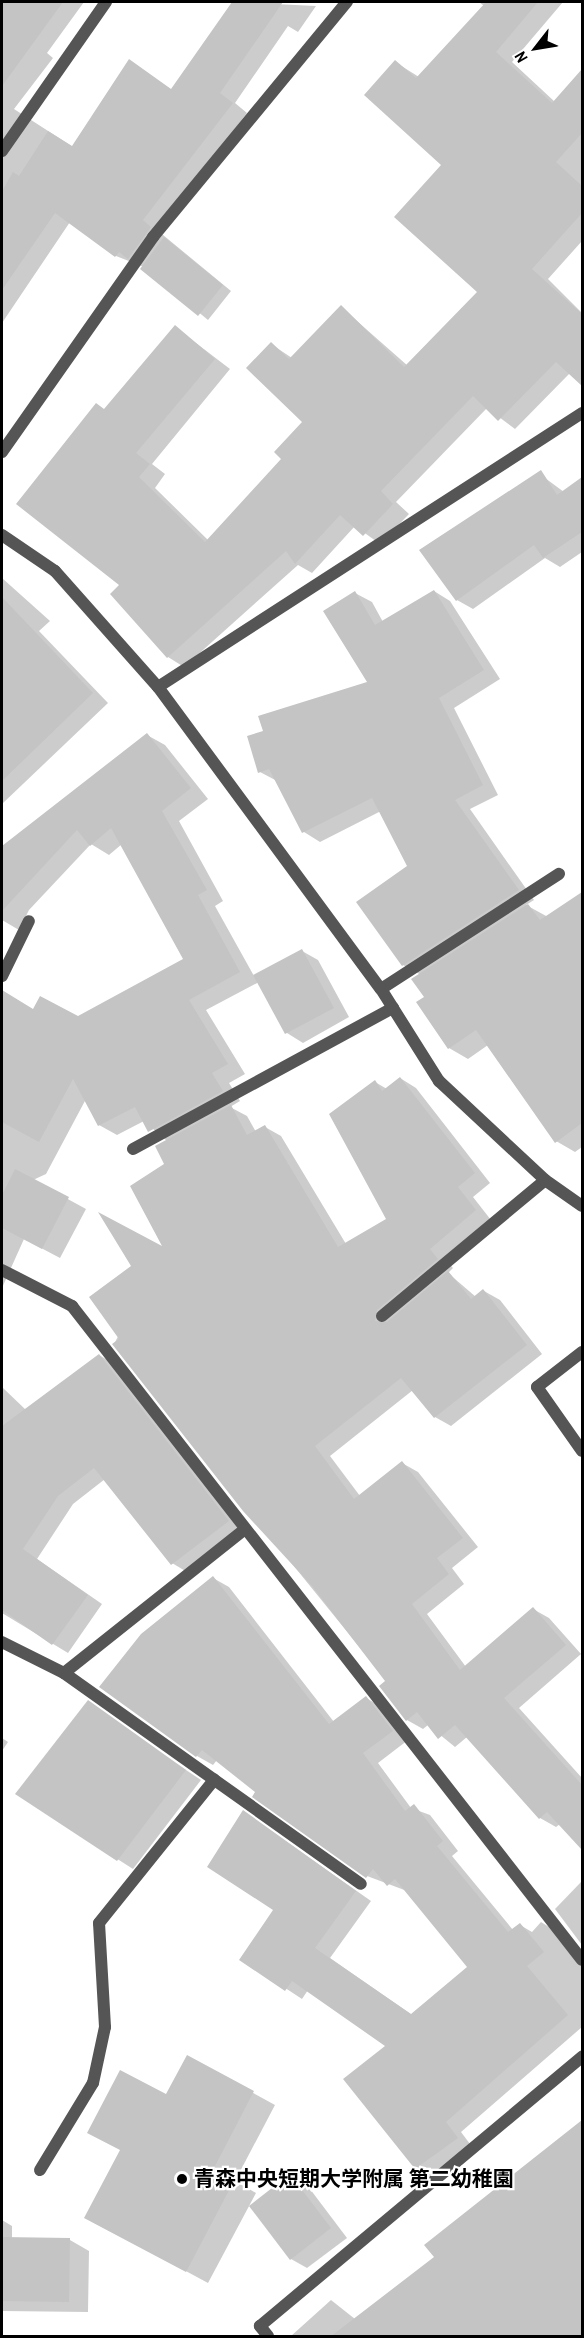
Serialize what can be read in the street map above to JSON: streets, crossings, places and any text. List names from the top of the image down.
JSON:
{
  "places": ["青森中央短期大学附属 第二幼稚園"],
  "north": "bottom left"
}
